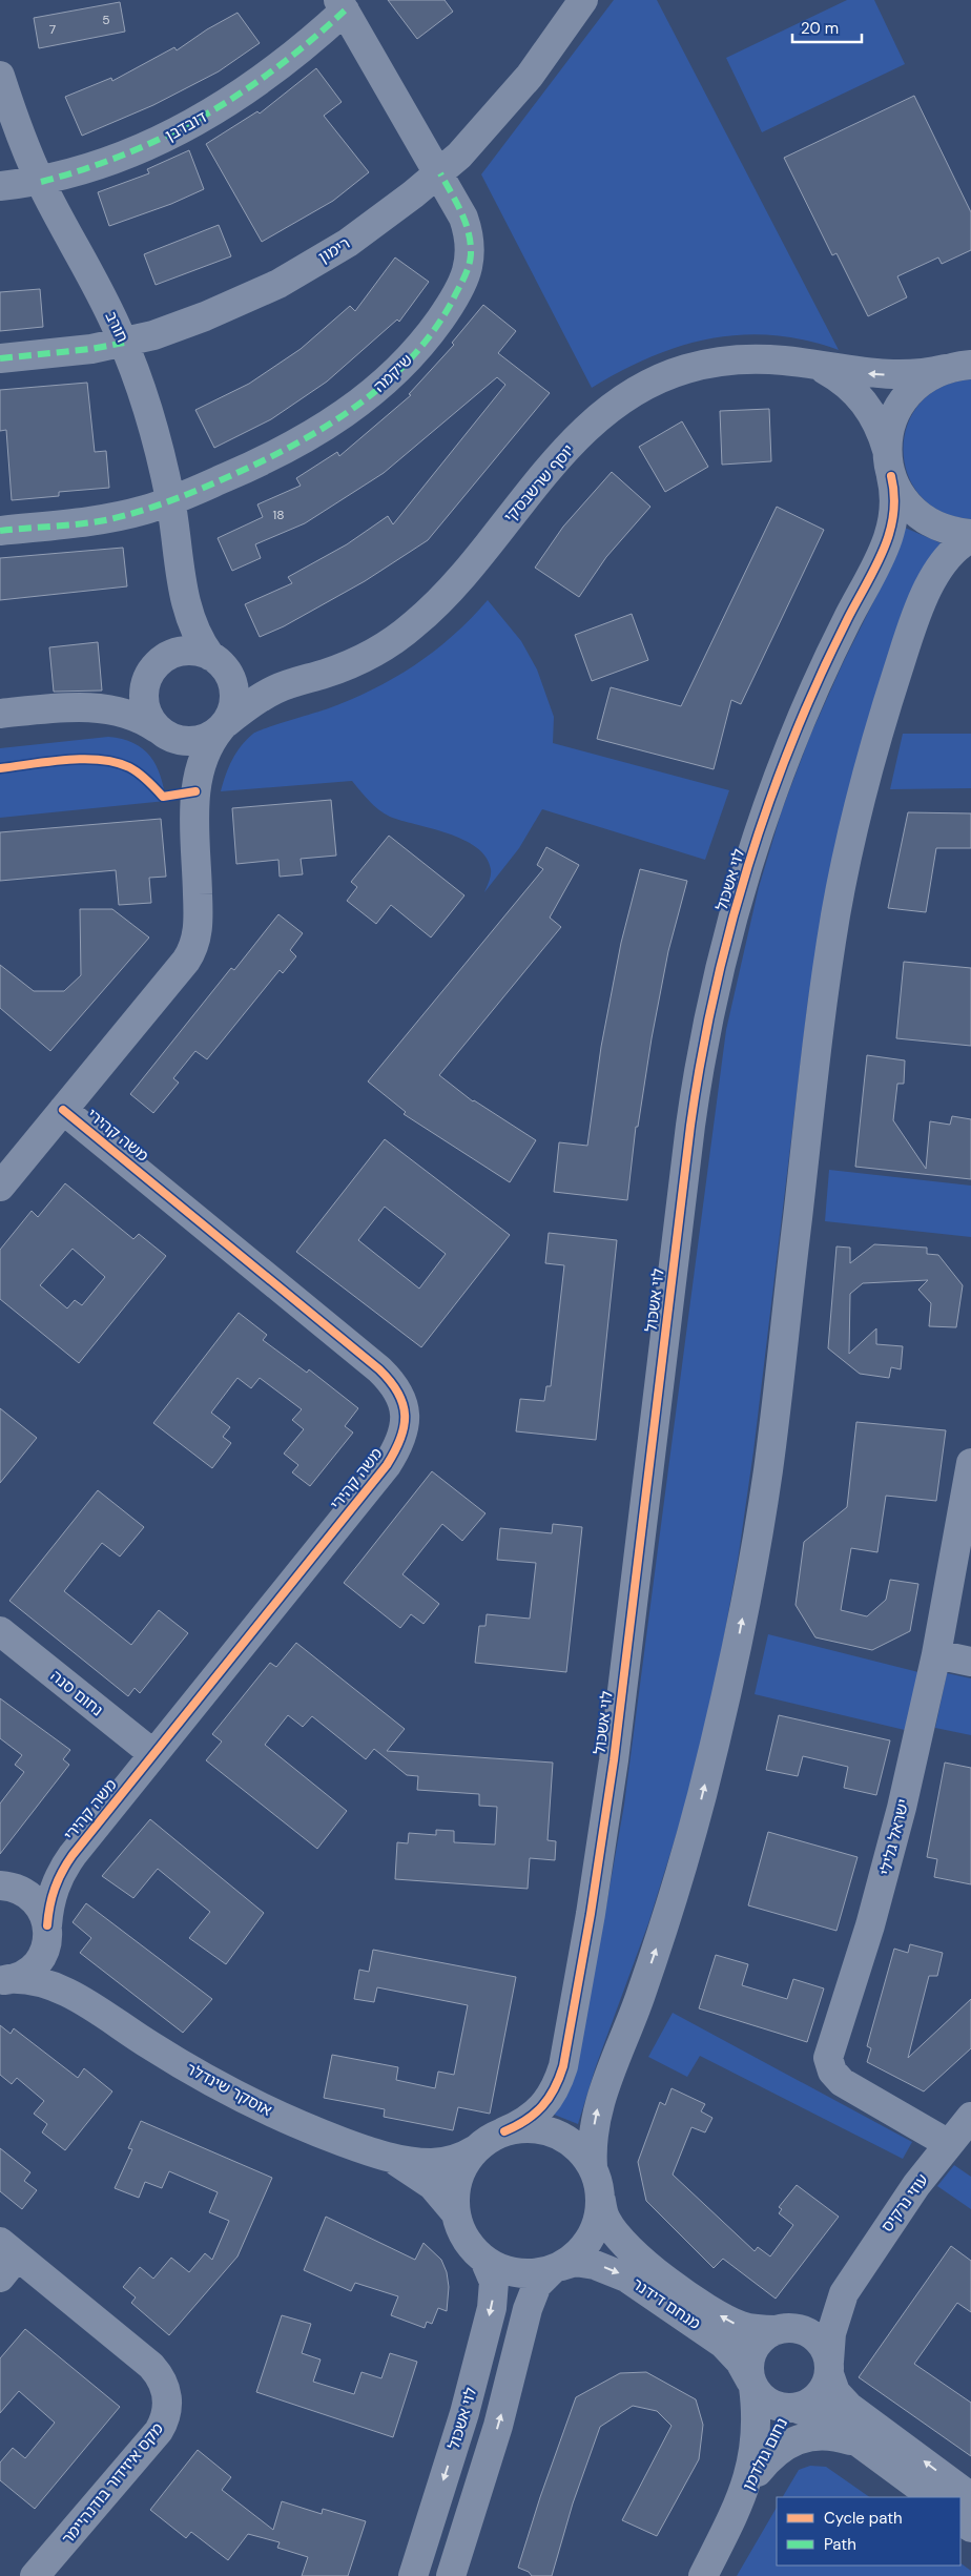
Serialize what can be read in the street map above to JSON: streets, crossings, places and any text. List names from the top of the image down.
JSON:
{
  "streets": {
    "street": [
      "דובדבן",
      "רימון",
      "חורב",
      "שיקמה",
      "יוסף שרשבסקי",
      "לוי אשכול",
      "משה קהירי",
      "נחום סנה",
      "ישראל גלילי",
      "אוסקר שינדלר",
      "עוזי נרקיס",
      "מנחם דידנר",
      "נחום גולדמן",
      "מקס איזידור בודנהיימר"
    ]
  },
  "crossings": [
    ["דובדבן", "חורב"],
    ["דובדבן", "שיקמה"],
    ["רימון", "חורב"],
    ["רימון", "שיקמה"],
    ["חורב", "שיקמה"],
    ["חורב", "יוסף שרשבסקי"],
    ["חורב", "משה קהירי"],
    ["יוסף שרשבסקי", "לוי אשכול"],
    ["יוסף שרשבסקי", "משה קהירי"],
    ["לוי אשכול", "אוסקר שינדלר"],
    ["לוי אשכול", "מנחם דידנר"],
    ["משה קהירי", "נחום סנה"],
    ["משה קהירי", "אוסקר שינדלר"],
    ["ישראל גלילי", "עוזי נרקיס"],
    ["אוסקר שינדלר", "מנחם דידנר"],
    ["עוזי נרקיס", "מנחם דידנר"],
    ["עוזי נרקיס", "נחום גולדמן"],
    ["מנחם דידנר", "נחום גולדמן"]
  ],
  "house_numbers": ["5", "7", "18"],
  "legend": ["Cycle path", "Path"],
  "scale_bar": "20 m"
}
